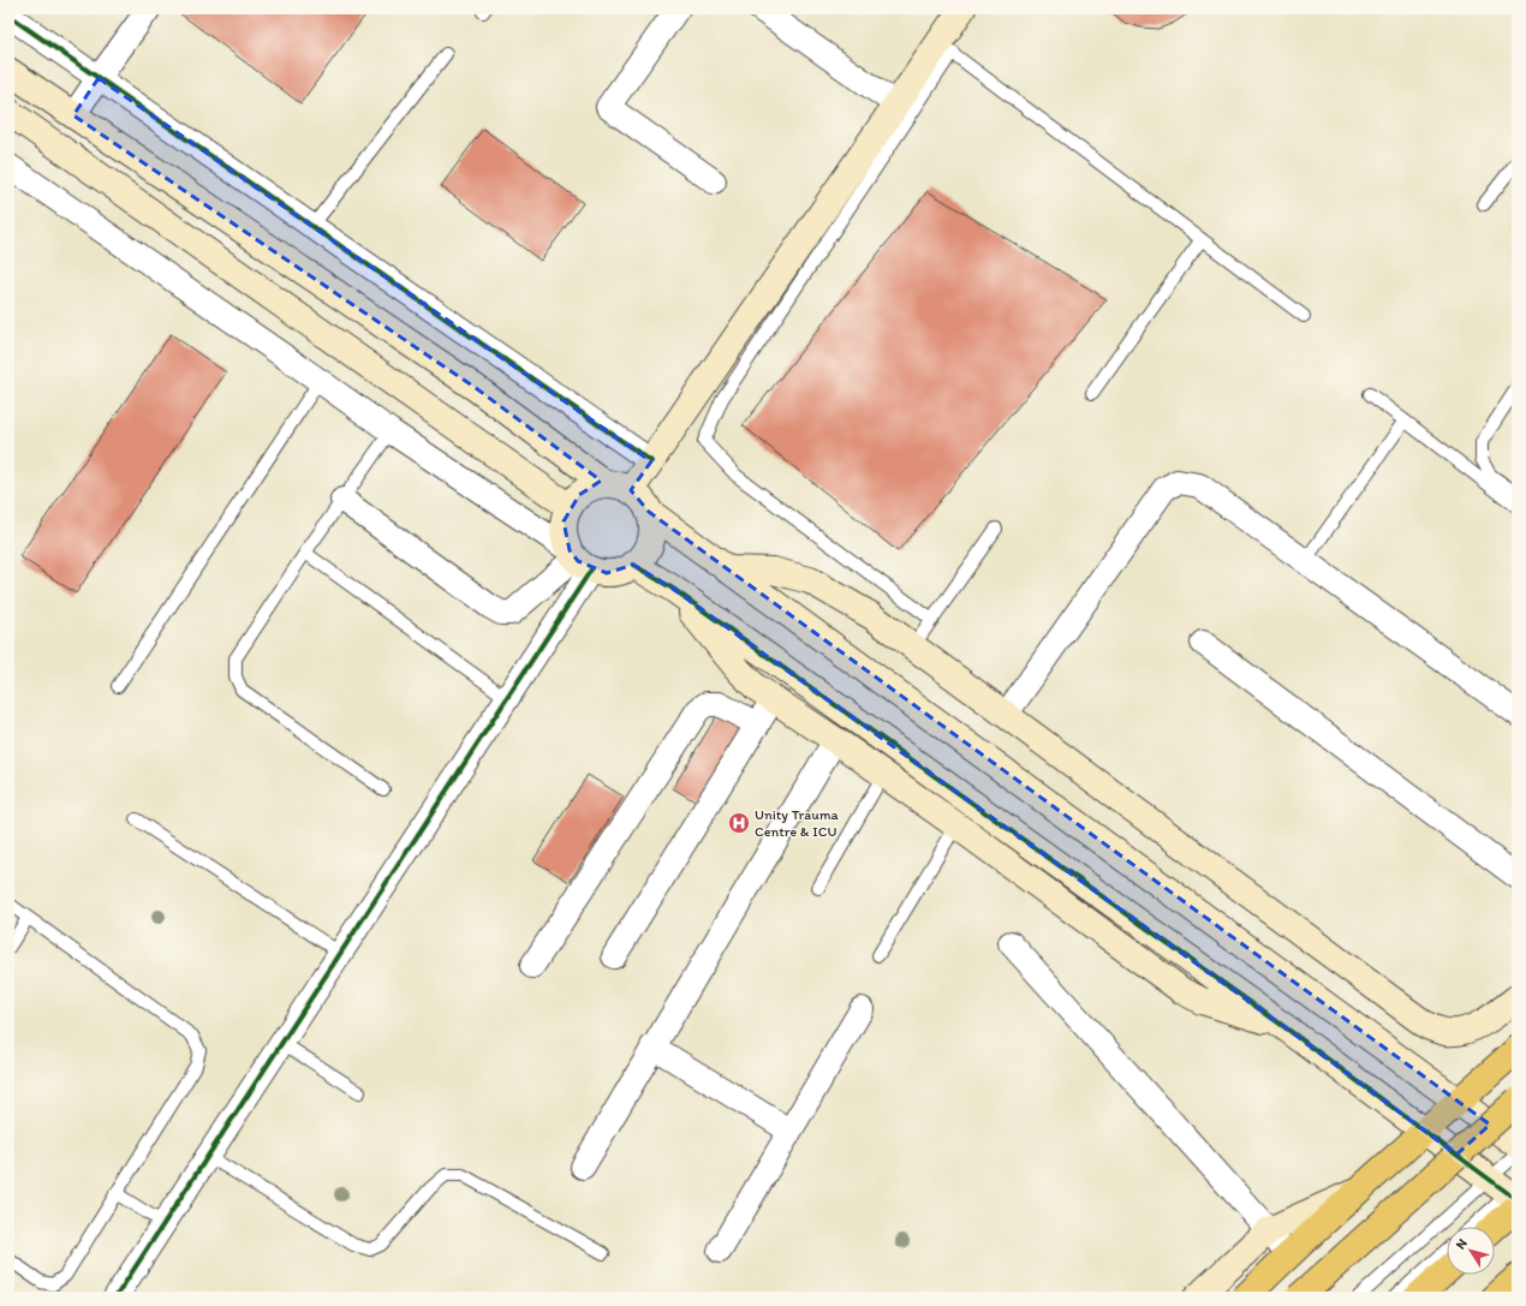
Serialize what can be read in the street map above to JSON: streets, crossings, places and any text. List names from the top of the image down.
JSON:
{
  "places": {
    "hospital": ["Unity Trauma Centre & ICU"]
  },
  "north": "top left"
}
